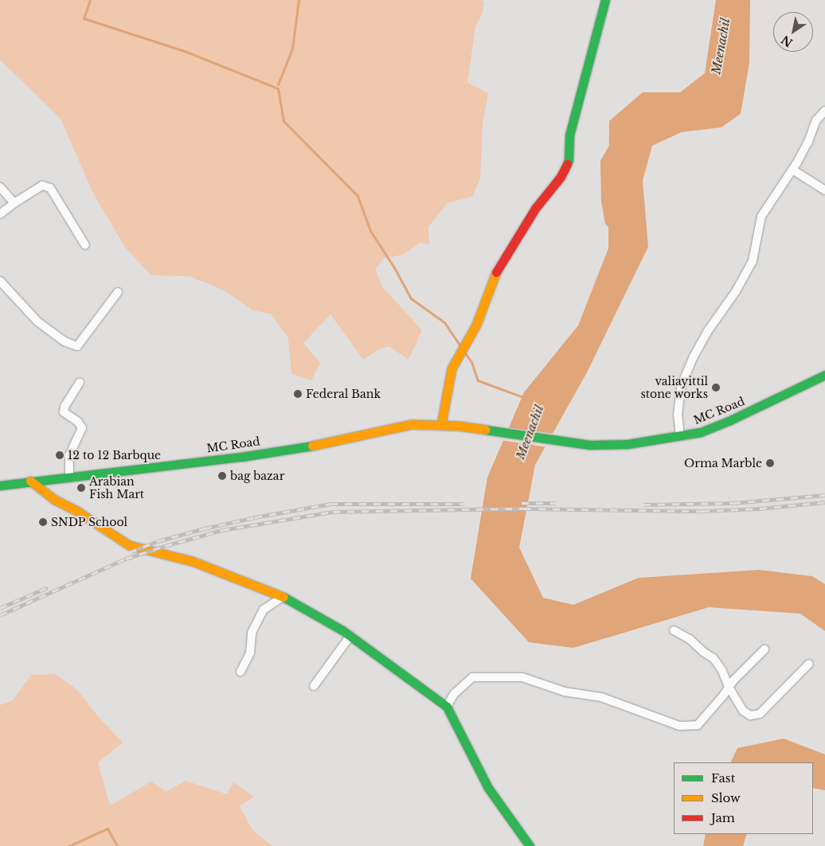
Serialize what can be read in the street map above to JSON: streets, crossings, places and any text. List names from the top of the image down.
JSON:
{
  "streets": {
    "street": ["MC Road"]
  },
  "water": ["Meenachil"],
  "places": [
    "valiayittil stone works",
    "Federal Bank",
    "12 to 12 Barbque",
    "Orma Marble",
    "bag bazar",
    "Arabian Fish Mart",
    "SNDP School"
  ],
  "legend": ["Fast", "Slow", "Jam"],
  "north": "bottom left"
}
